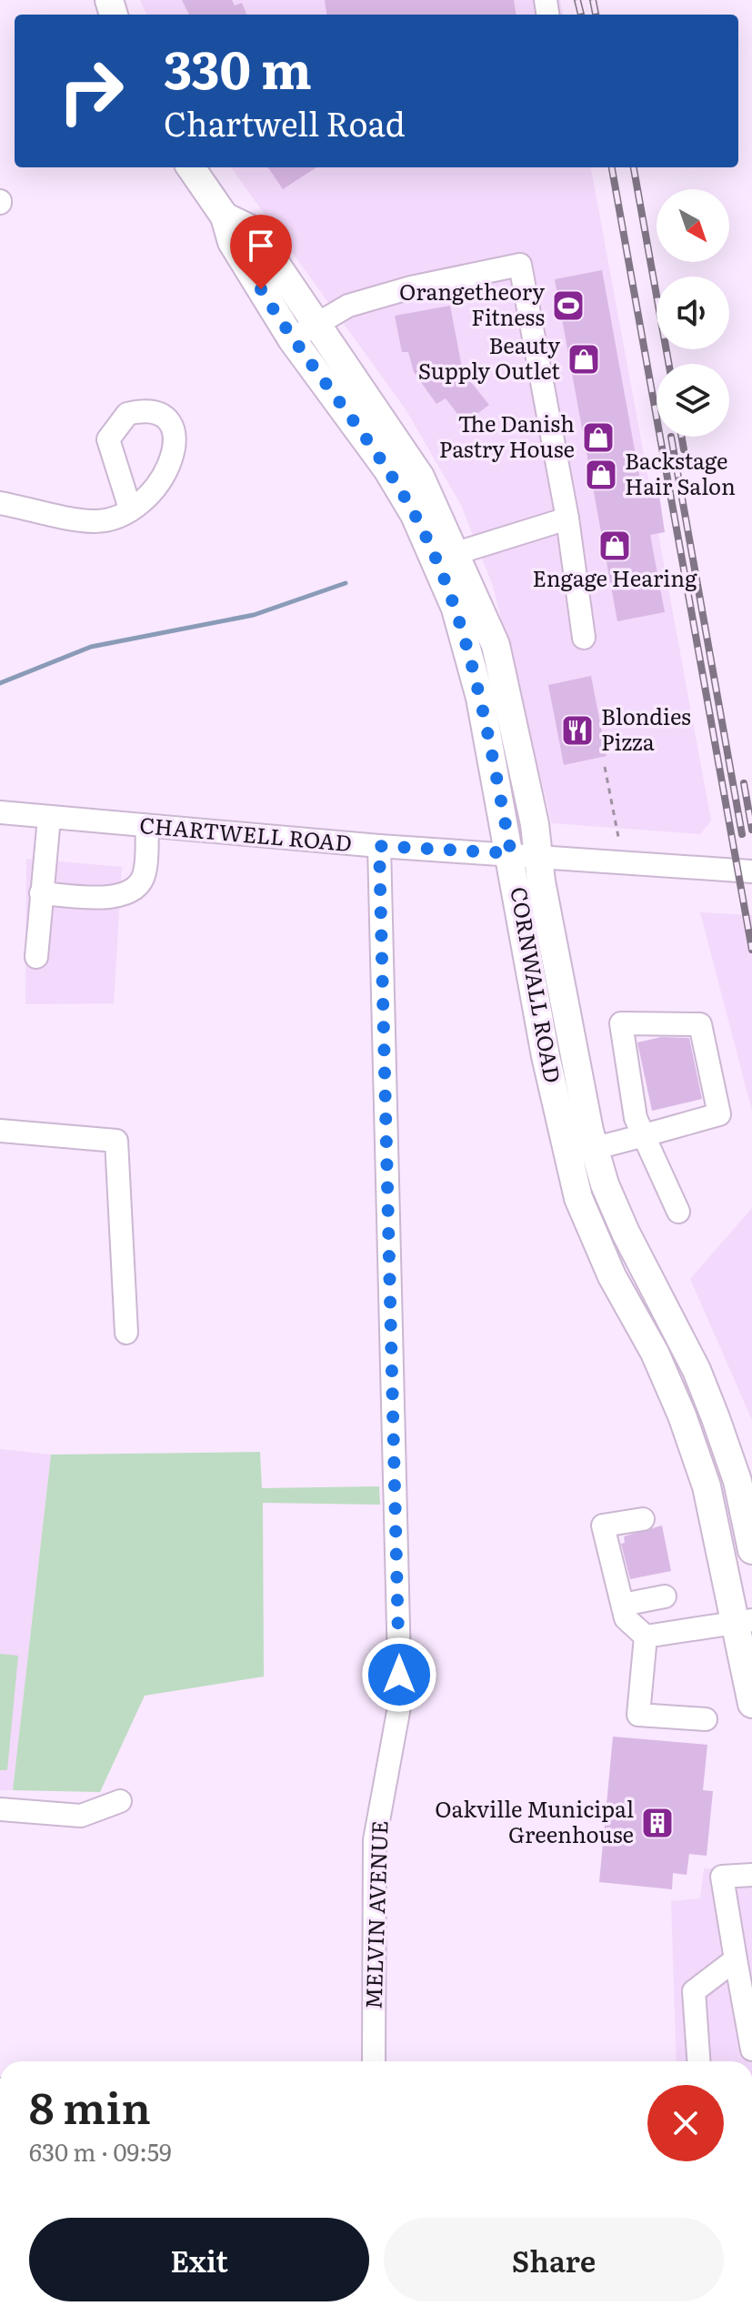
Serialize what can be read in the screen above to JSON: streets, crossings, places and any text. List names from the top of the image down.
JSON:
{
  "streets": {
    "main road": ["CORNWALL ROAD"],
    "street": ["CHARTWELL ROAD", "MELVIN AVENUE"]
  },
  "crossings": [
    ["CHARTWELL ROAD", "CORNWALL ROAD"],
    ["CHARTWELL ROAD", "MELVIN AVENUE"]
  ],
  "places": {
    "sports": ["Orangetheory Fitness"],
    "shop": [
      "Beauty Supply Outlet",
      "The Danish Pastry House",
      "Backstage Hair Salon",
      "Engage Hearing"
    ],
    "restaurant": ["Blondies Pizza"],
    "building": ["Oakville Municipal Greenhouse"]
  },
  "north": "bottom right",
  "page": {
    "turn": ["330 m", "Chartwell Road"],
    "heading": ["8 min", "630 m · 09:59"],
    "buttons": ["Exit", "Share"]
  }
}
